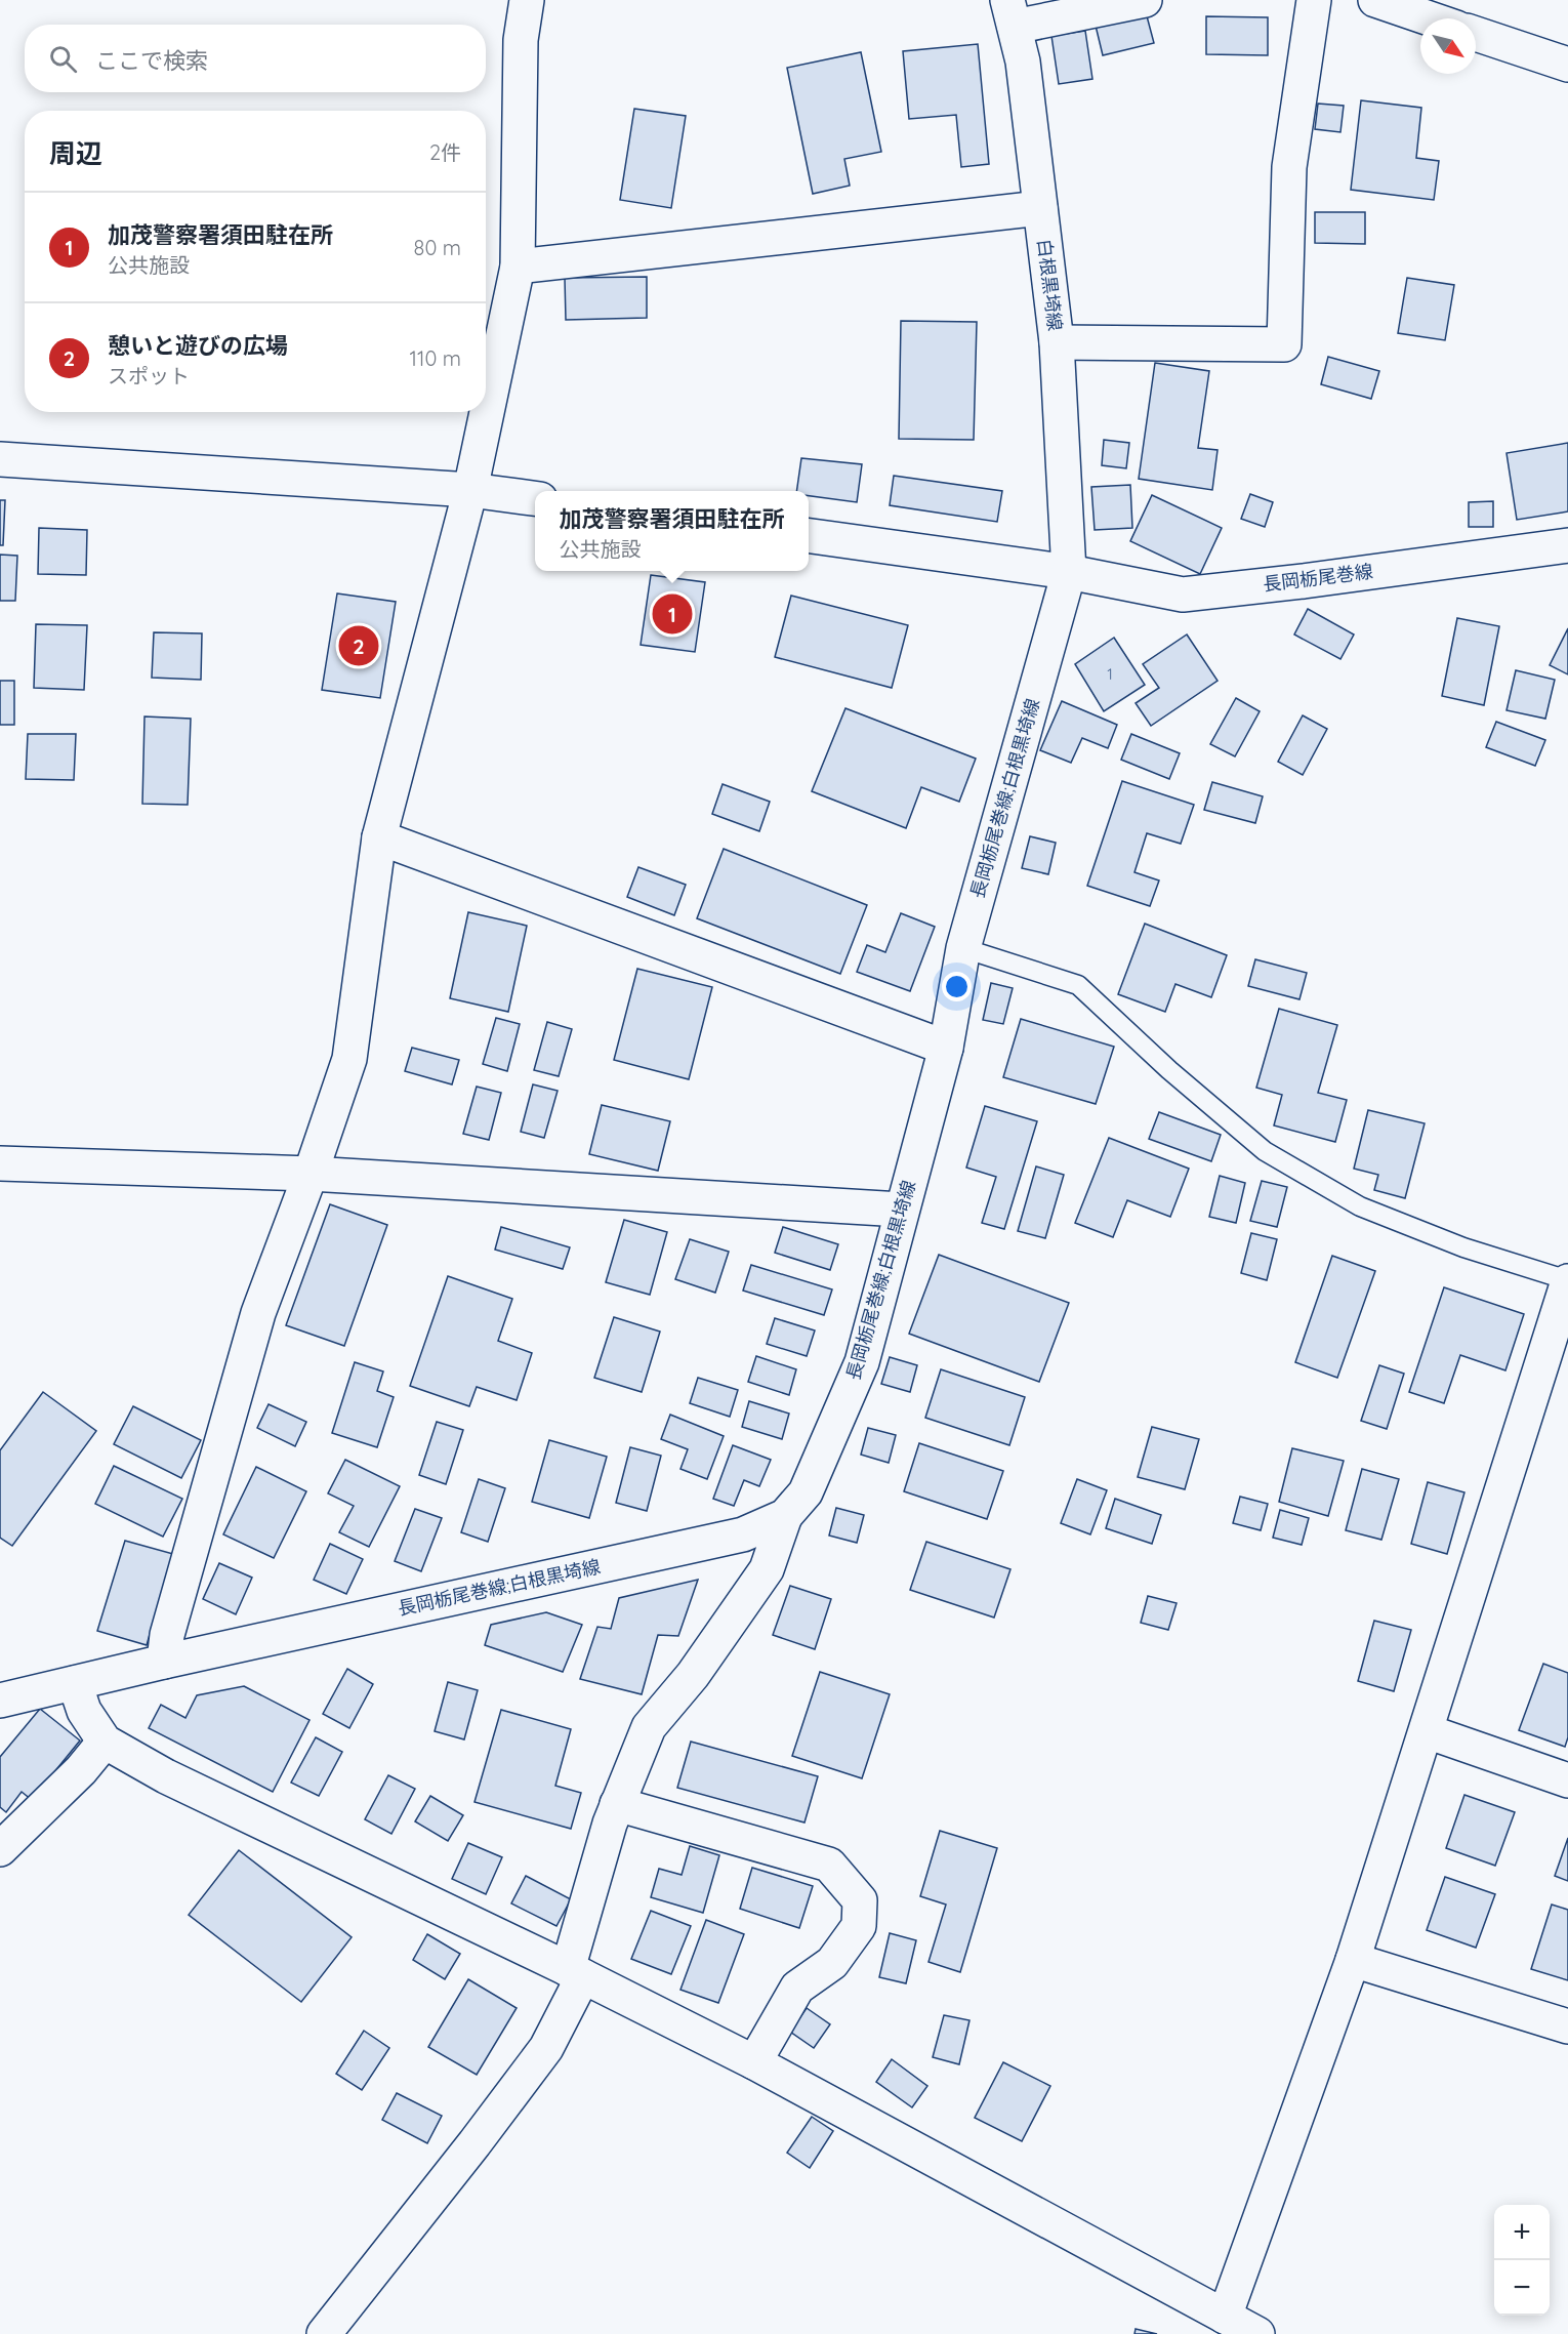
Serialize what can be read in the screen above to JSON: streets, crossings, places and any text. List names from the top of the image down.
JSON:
{
  "streets": {
    "street": ["白根黒埼線", "長岡栃尾巻線", "長岡栃尾巻線;白根黒埼線"]
  },
  "crossings": [
    ["白根黒埼線", "長岡栃尾巻線"],
    ["白根黒埼線", "長岡栃尾巻線;白根黒埼線"],
    ["長岡栃尾巻線", "長岡栃尾巻線;白根黒埼線"]
  ],
  "house_numbers": ["1"],
  "north": "bottom right",
  "page": {
    "search": "ここで検索",
    "heading": ["周辺", "2件"],
    "list": [
      {
        "mark": "1",
        "name": "加茂警察署須田駐在所",
        "note": "公共施設",
        "value": "80 m"
      },
      {
        "mark": "2",
        "name": "憩いと遊びの広場",
        "note": "スポット",
        "value": "110 m"
      }
    ],
    "popup": ["加茂警察署須田駐在所", "公共施設"],
    "pins": ["1", "2"],
    "map_buttons": ["+", "−"]
  }
}
